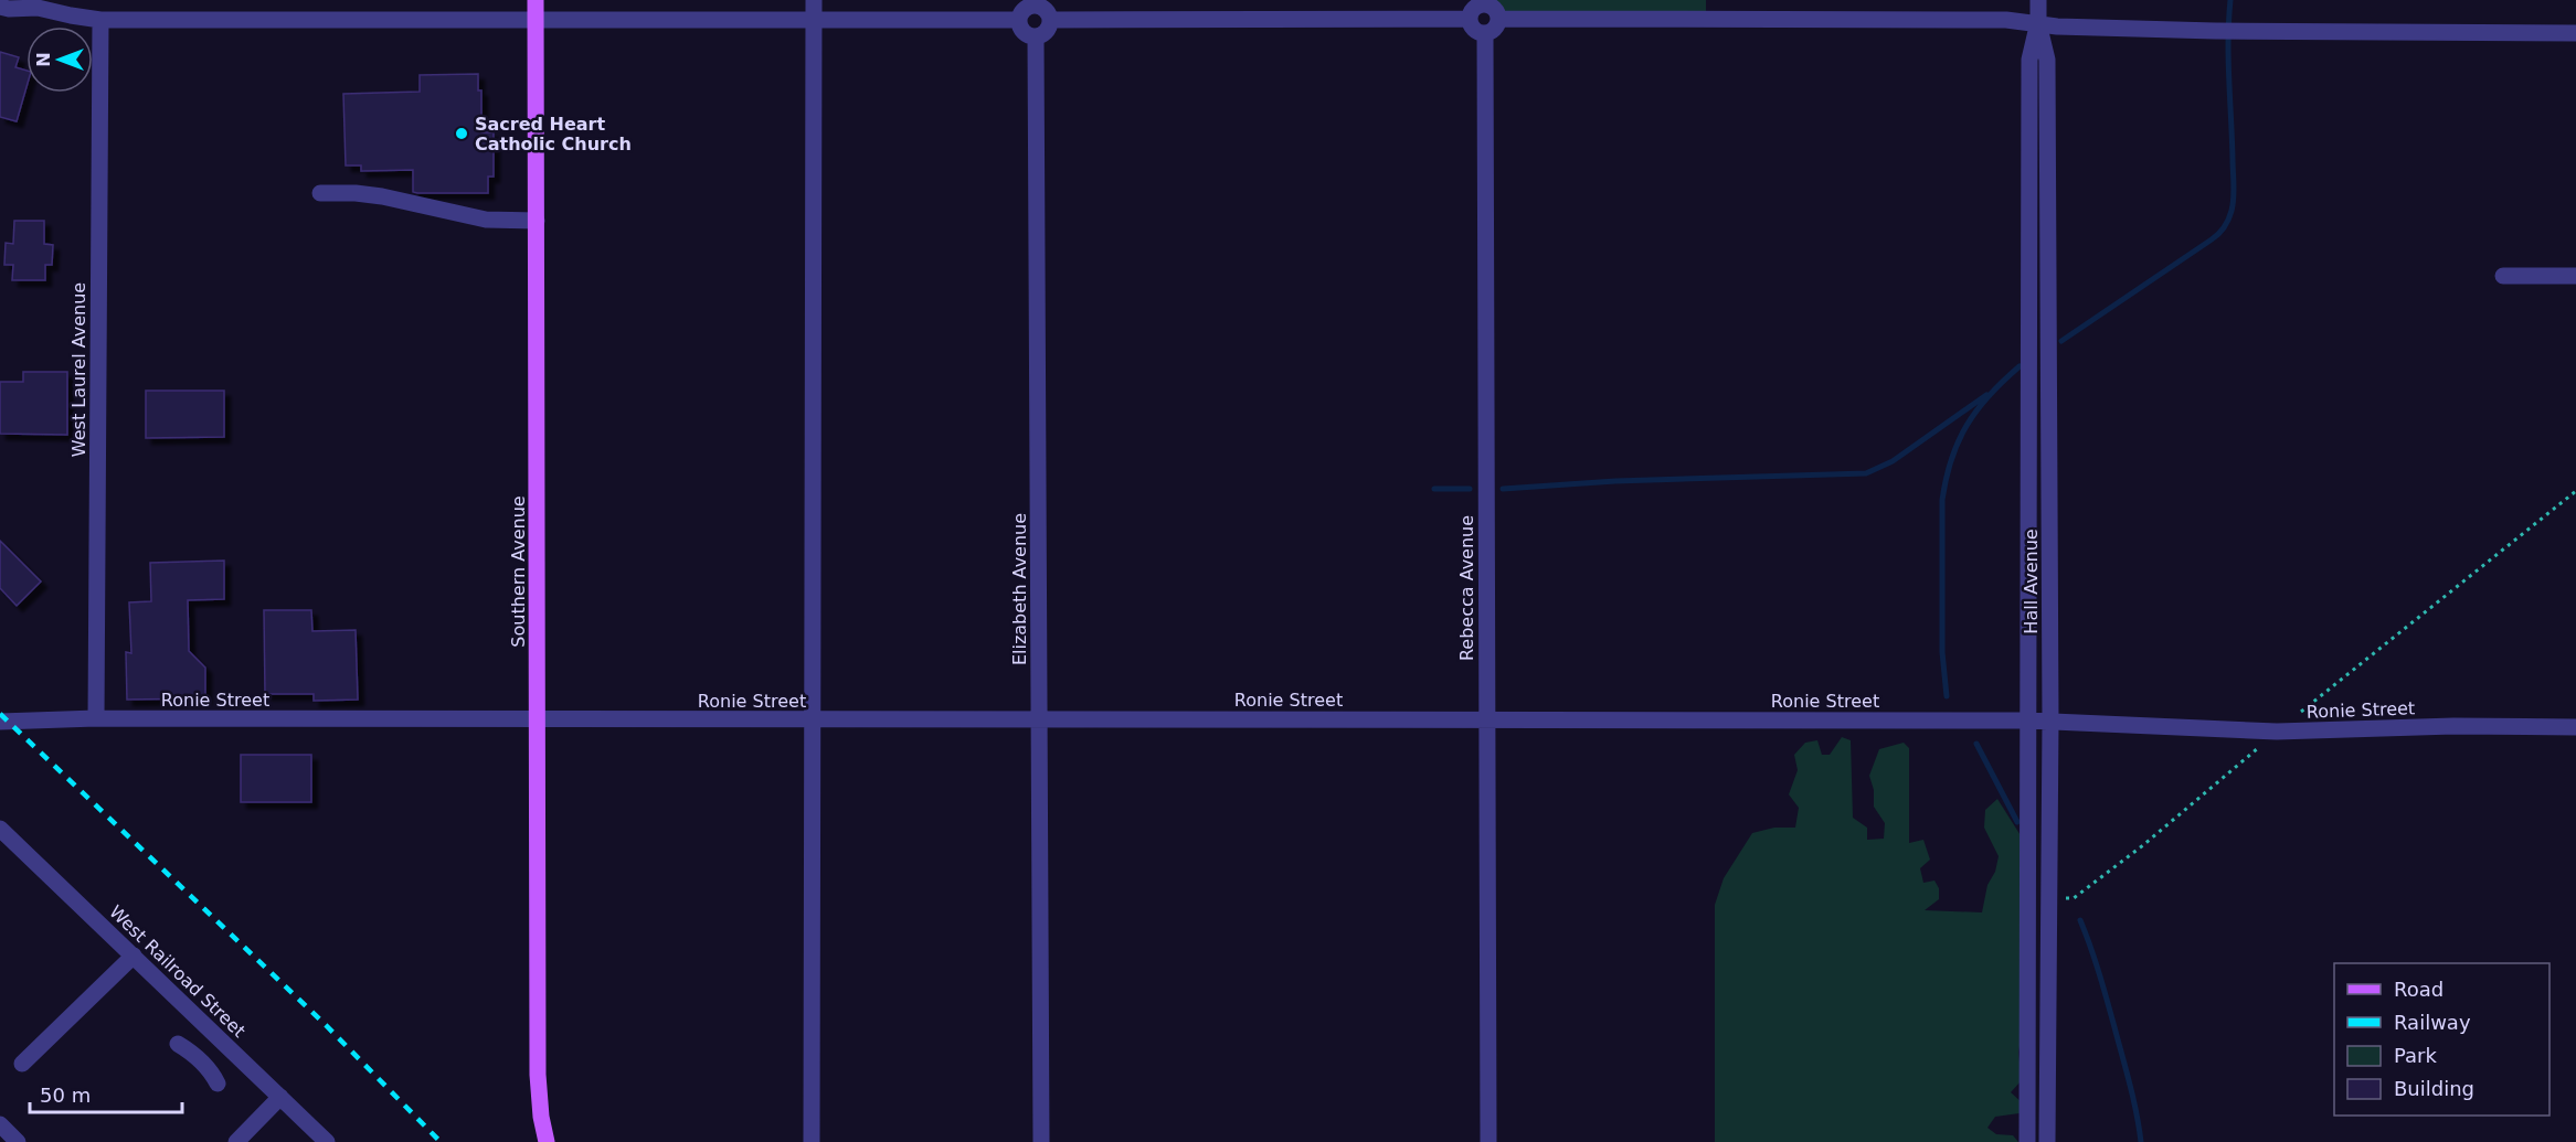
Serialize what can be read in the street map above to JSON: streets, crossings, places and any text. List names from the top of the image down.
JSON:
{
  "streets": {
    "main road": ["Southern Avenue"],
    "street": [
      "West Laurel Avenue",
      "Hall Avenue",
      "Rebecca Avenue",
      "Elizabeth Avenue",
      "Ronie Street",
      "West Railroad Street"
    ]
  },
  "crossings": [
    ["West Laurel Avenue", "Ronie Street"],
    ["Southern Avenue", "Ronie Street"],
    ["Hall Avenue", "Ronie Street"],
    ["Rebecca Avenue", "Ronie Street"],
    ["Elizabeth Avenue", "Ronie Street"]
  ],
  "places": ["Sacred Heart Catholic Church"],
  "legend": [
    "Road",
    "Railway",
    "Park",
    "Building"
  ],
  "scale_bar": "50 m",
  "north": "left"
}
